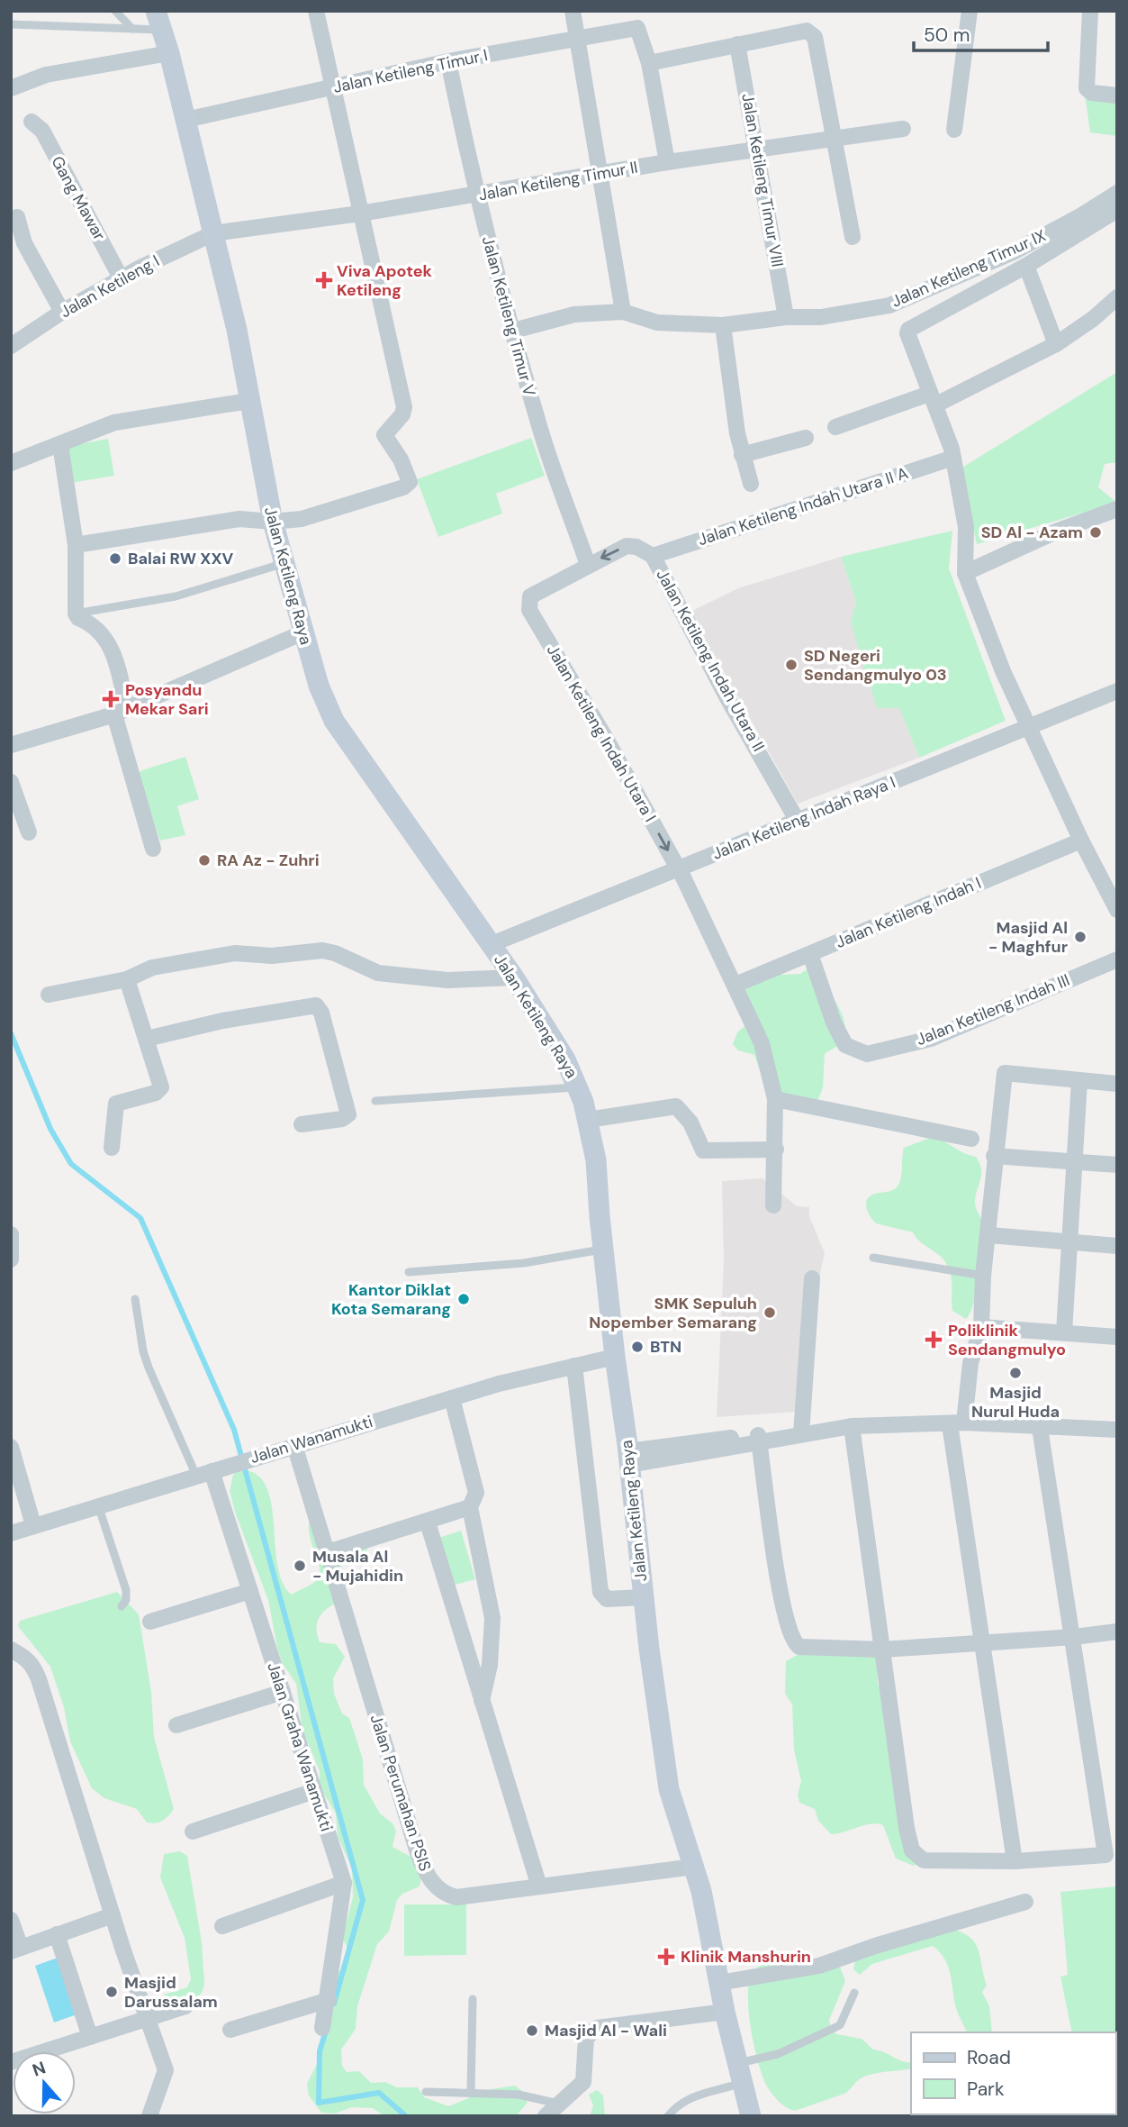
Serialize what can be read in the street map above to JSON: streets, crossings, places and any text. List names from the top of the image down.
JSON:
{
  "streets": {
    "main road": ["Jalan Ketileng Raya"],
    "street": [
      "Jalan Ketileng Timur I",
      "Jalan Ketileng Timur VIII",
      "Jalan Ketileng Timur II",
      "Gang Mawar",
      "Jalan Ketileng Timur IX",
      "Jalan Ketileng I",
      "Jalan Ketileng Timur V",
      "Jalan Ketileng Indah Utara II A",
      "Jalan Ketileng Indah Utara II",
      "Jalan Ketileng Indah Utara I",
      "Jalan Ketileng Indah Raya I",
      "Jalan Ketileng Indah I",
      "Jalan Ketileng Indah III",
      "Jalan Wanamukti",
      "Jalan Graha Wanamukti",
      "Jalan Perumahan PSIS"
    ]
  },
  "crossings": [
    ["Jalan Ketileng Timur I", "Jalan Ketileng Timur V"],
    ["Jalan Ketileng Timur I", "Jalan Ketileng Raya"],
    ["Jalan Ketileng Timur VIII", "Jalan Ketileng Timur II"],
    ["Jalan Ketileng Timur VIII", "Jalan Ketileng Timur IX"],
    ["Jalan Ketileng Timur II", "Jalan Ketileng I"],
    ["Jalan Ketileng Timur II", "Jalan Ketileng Timur V"],
    ["Jalan Ketileng Timur II", "Jalan Ketileng Raya"],
    ["Gang Mawar", "Jalan Ketileng I"],
    ["Jalan Ketileng Timur IX", "Jalan Ketileng Timur V"],
    ["Jalan Ketileng I", "Jalan Ketileng Raya"],
    ["Jalan Ketileng Timur V", "Jalan Ketileng Indah Utara II"],
    ["Jalan Ketileng Indah Utara II A", "Jalan Ketileng Indah Utara II"],
    ["Jalan Ketileng Raya", "Jalan Ketileng Indah Raya I"],
    ["Jalan Ketileng Raya", "Jalan Wanamukti"],
    ["Jalan Ketileng Raya", "Jalan Perumahan PSIS"],
    ["Jalan Ketileng Indah Utara II", "Jalan Ketileng Indah Utara I"],
    ["Jalan Ketileng Indah Utara II", "Jalan Ketileng Indah Raya I"],
    ["Jalan Ketileng Indah Utara I", "Jalan Ketileng Indah Raya I"],
    ["Jalan Ketileng Indah I", "Jalan Ketileng Indah III"],
    ["Jalan Wanamukti", "Jalan Graha Wanamukti"],
    ["Jalan Wanamukti", "Jalan Perumahan PSIS"]
  ],
  "one_way": ["Jalan Ketileng Indah Utara I"],
  "places": {
    "health": [
      "Viva Apotek Ketileng",
      "Posyandu Mekar Sari",
      "Poliklinik Sendangmulyo",
      "Klinik Manshurin"
    ],
    "other": [
      "SD Al - Azam",
      "Balai RW XXV",
      "SD Negeri Sendangmulyo 03",
      "RA Az - Zuhri",
      "Masjid Al - Maghfur",
      "Kantor Diklat Kota Semarang",
      "SMK Sepuluh Nopember Semarang",
      "BTN",
      "Masjid Nurul Huda",
      "Musala Al - Mujahidin",
      "Masjid Darussalam",
      "Masjid Al - Wali"
    ]
  },
  "legend": ["Road", "Park"],
  "scale_bar": "50 m",
  "north": "top"
}
